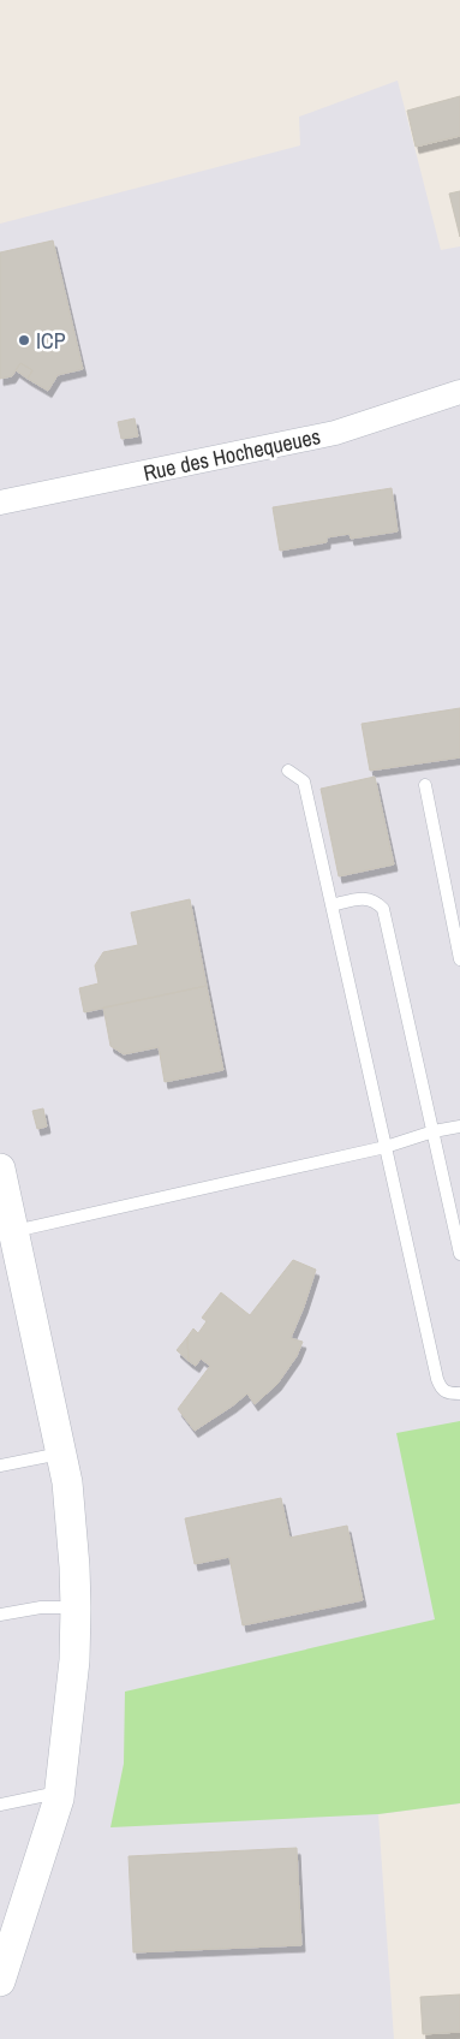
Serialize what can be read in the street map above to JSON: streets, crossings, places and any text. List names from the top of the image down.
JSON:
{
  "streets": {
    "street": ["Rue des Hochequeues"]
  },
  "places": ["ICP"]
}
